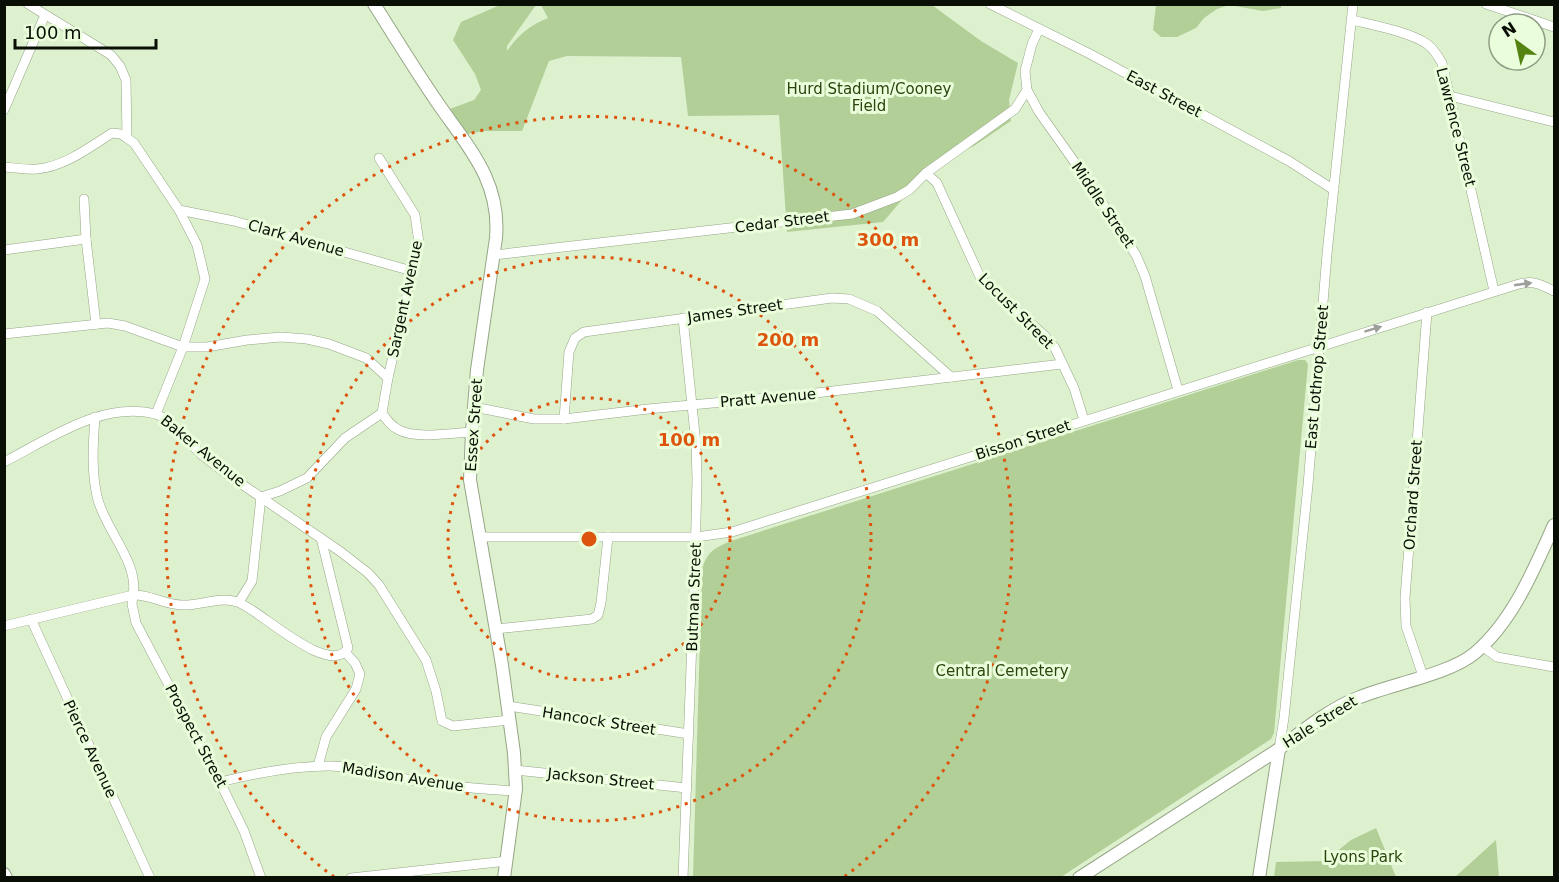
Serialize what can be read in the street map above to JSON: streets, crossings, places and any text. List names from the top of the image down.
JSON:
{
  "streets": {
    "main road": ["Essex Street", "Hale Street"],
    "street": [
      "East Street",
      "Lawrence Street",
      "Middle Street",
      "Cedar Street",
      "Clark Avenue",
      "Sargent Avenue",
      "James Street",
      "Locust Street",
      "East Lothrop Street",
      "Pratt Avenue",
      "Bisson Street",
      "Baker Avenue",
      "Orchard Street",
      "Butman Street",
      "Hancock Street",
      "Prospect Street",
      "Pierce Avenue",
      "Madison Avenue",
      "Jackson Street"
    ]
  },
  "crossings": [
    ["East Street", "East Lothrop Street"],
    ["Lawrence Street", "East Lothrop Street"],
    ["Lawrence Street", "Bisson Street"],
    ["Middle Street", "Cedar Street"],
    ["Middle Street", "Bisson Street"],
    ["Cedar Street", "Locust Street"],
    ["Cedar Street", "Essex Street"],
    ["Clark Avenue", "Sargent Avenue"],
    ["Clark Avenue", "Baker Avenue"],
    ["James Street", "Pratt Avenue"],
    ["James Street", "Butman Street"],
    ["Locust Street", "Pratt Avenue"],
    ["Locust Street", "Bisson Street"],
    ["East Lothrop Street", "Bisson Street"],
    ["East Lothrop Street", "Hale Street"],
    ["Pratt Avenue", "Essex Street"],
    ["Pratt Avenue", "Butman Street"],
    ["Essex Street", "Bisson Street"],
    ["Essex Street", "Baker Avenue"],
    ["Essex Street", "Hancock Street"],
    ["Essex Street", "Madison Avenue"],
    ["Essex Street", "Jackson Street"],
    ["Bisson Street", "Orchard Street"],
    ["Bisson Street", "Butman Street"],
    ["Orchard Street", "Hale Street"],
    ["Butman Street", "Hancock Street"],
    ["Butman Street", "Jackson Street"],
    ["Prospect Street", "Madison Avenue"]
  ],
  "parks": ["Hurd Stadium/Cooney Field", "Central Cemetery", "Lyons Park"],
  "scale_bar": "100 m",
  "north": "top left",
  "rings": ["300 m", "200 m", "100 m"]
}
